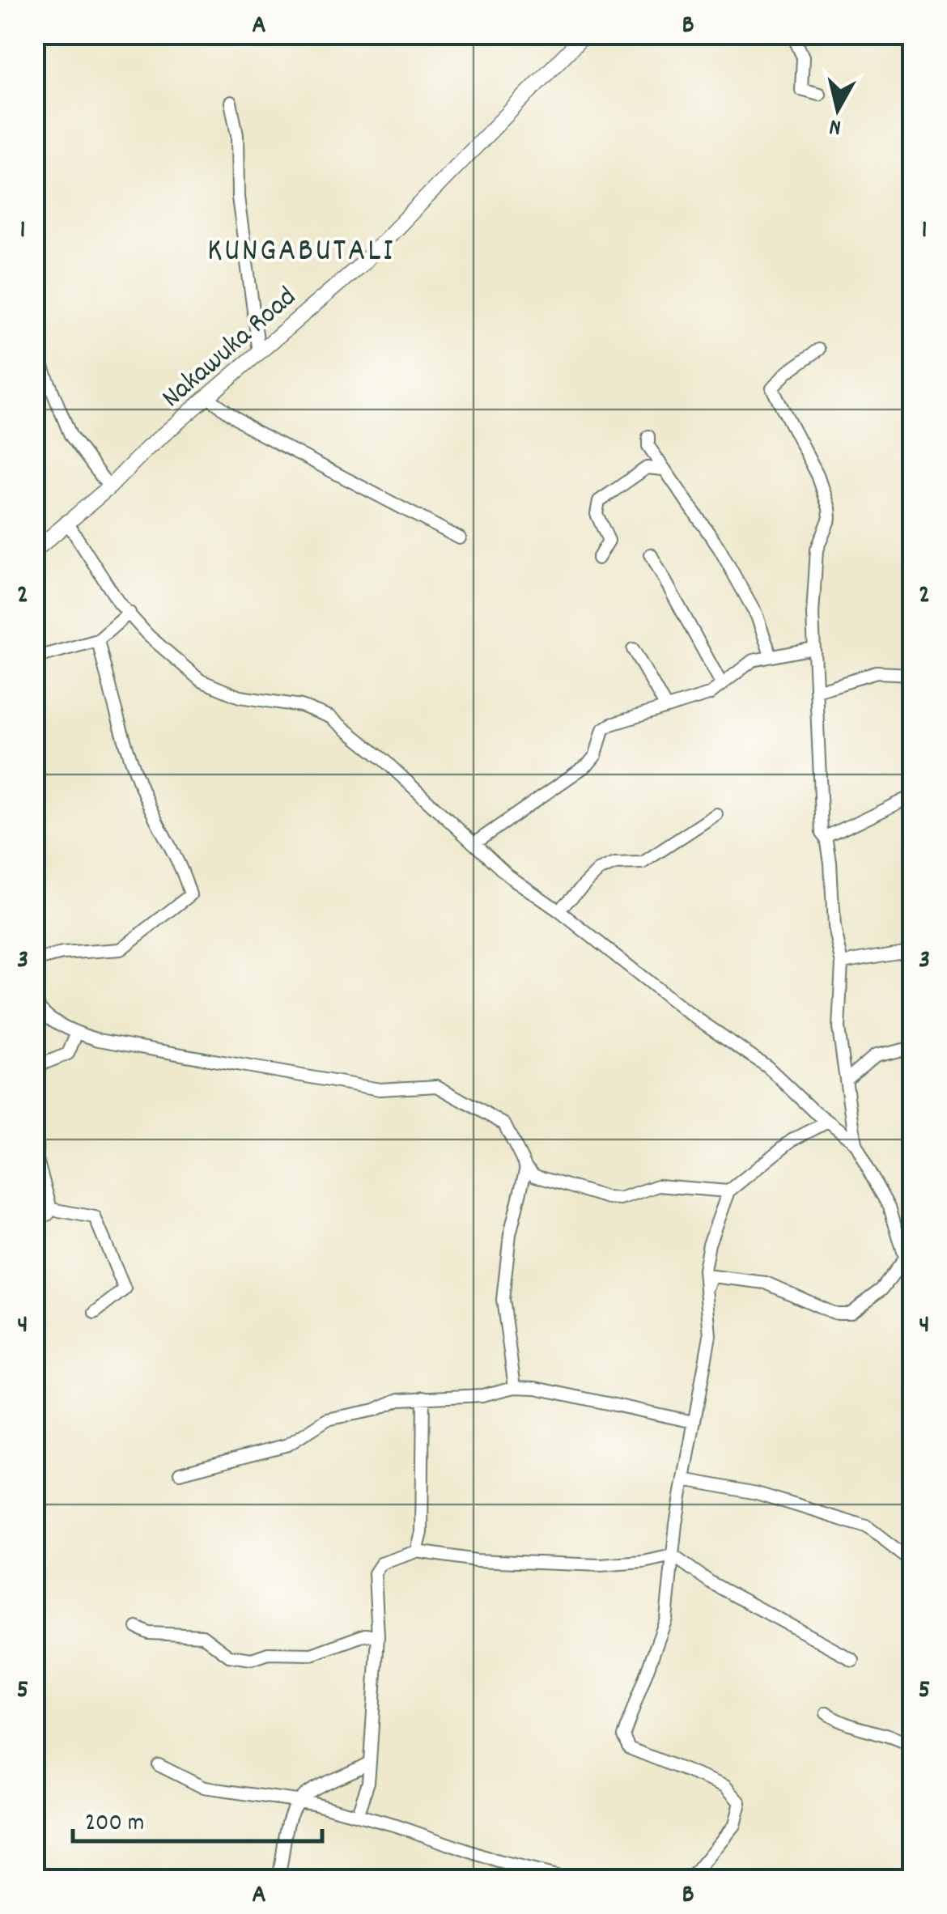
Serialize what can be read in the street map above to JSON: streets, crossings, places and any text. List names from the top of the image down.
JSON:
{
  "streets": {
    "main road": ["Nakawuka Road"]
  },
  "districts": ["KUNGABUTALI"],
  "scale_bar": "200 m",
  "north": "bottom",
  "grid": {
    "columns": ["A", "B"],
    "rows": [
      "1",
      "2",
      "3",
      "4",
      "5"
    ]
  }
}
